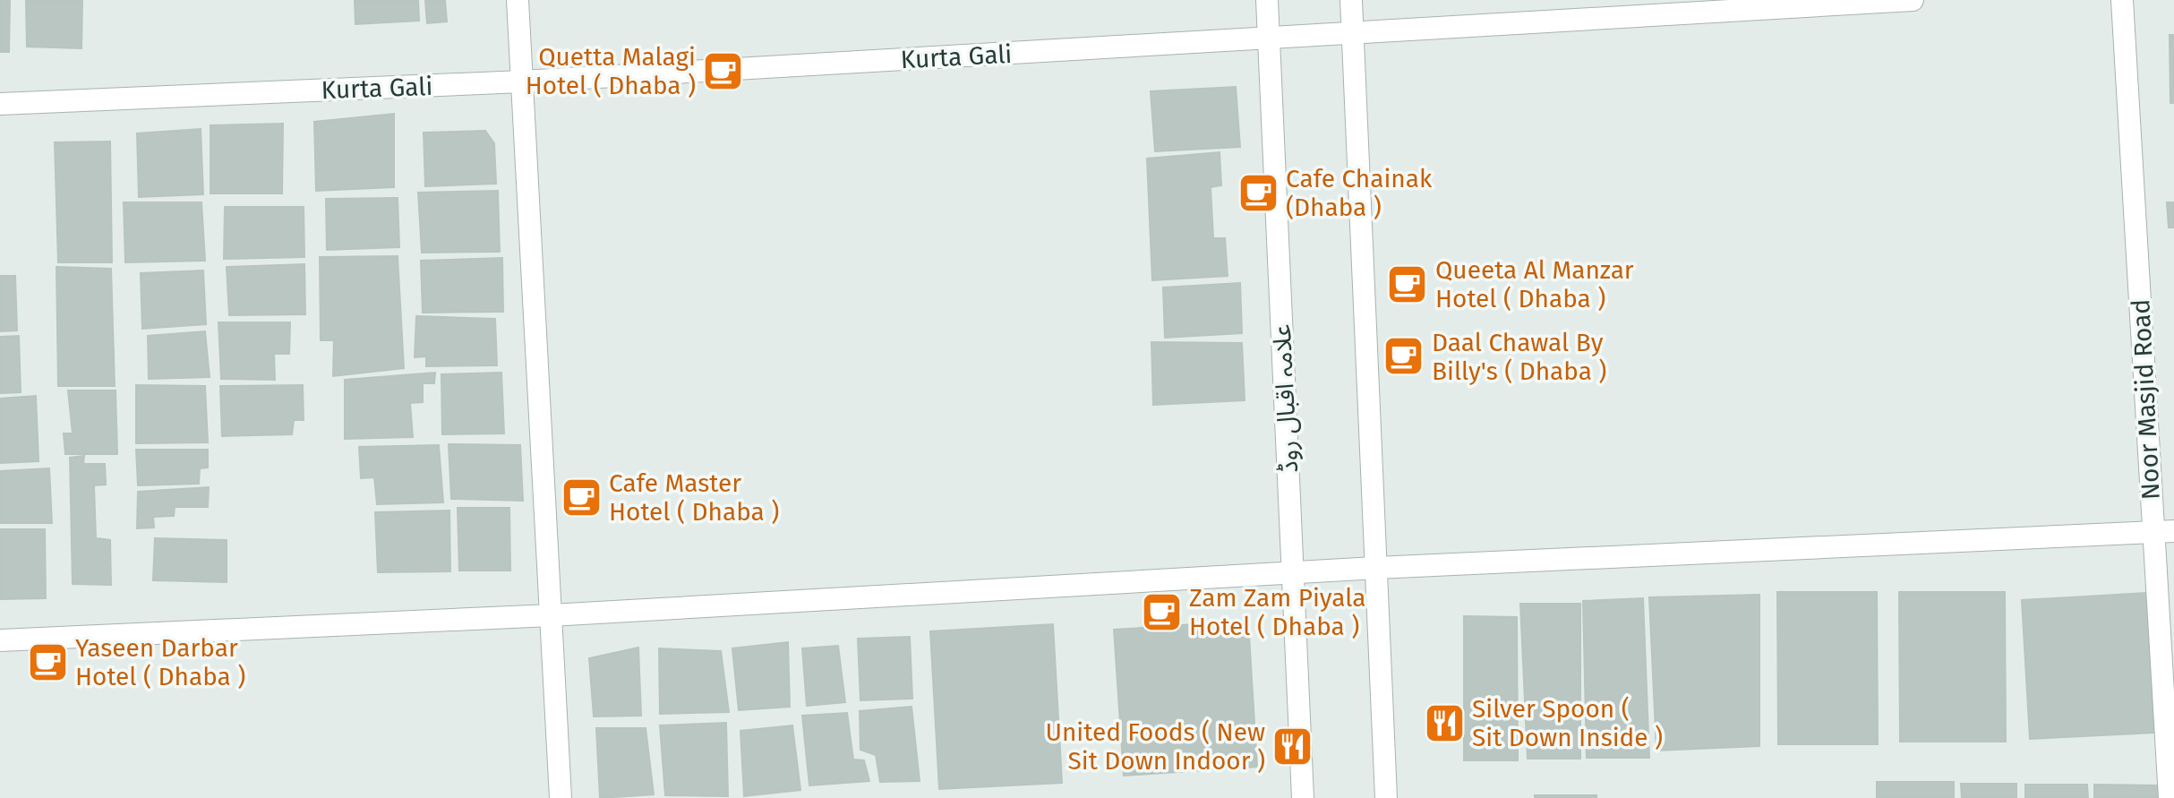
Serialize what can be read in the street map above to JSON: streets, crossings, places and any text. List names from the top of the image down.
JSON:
{
  "streets": {
    "street": ["Kurta Gali", "علامہ اقبال روڈ", "Noor Masjid Road"]
  },
  "crossings": [
    ["Kurta Gali", "علامہ اقبال روڈ"]
  ],
  "places": {
    "cafe": [
      "Quetta Malagi Hotel ( Dhaba )",
      "Cafe Chainak (Dhaba )",
      "Queeta Al Manzar Hotel ( Dhaba )",
      "Daal Chawal By Billy's ( Dhaba )",
      "Cafe Master Hotel ( Dhaba )",
      "Zam Zam Piyala Hotel ( Dhaba )",
      "Yaseen Darbar Hotel ( Dhaba )"
    ],
    "restaurant": ["Silver Spoon ( Sit Down Inside )", "United Foods ( New Sit Down Indoor )"]
  }
}
